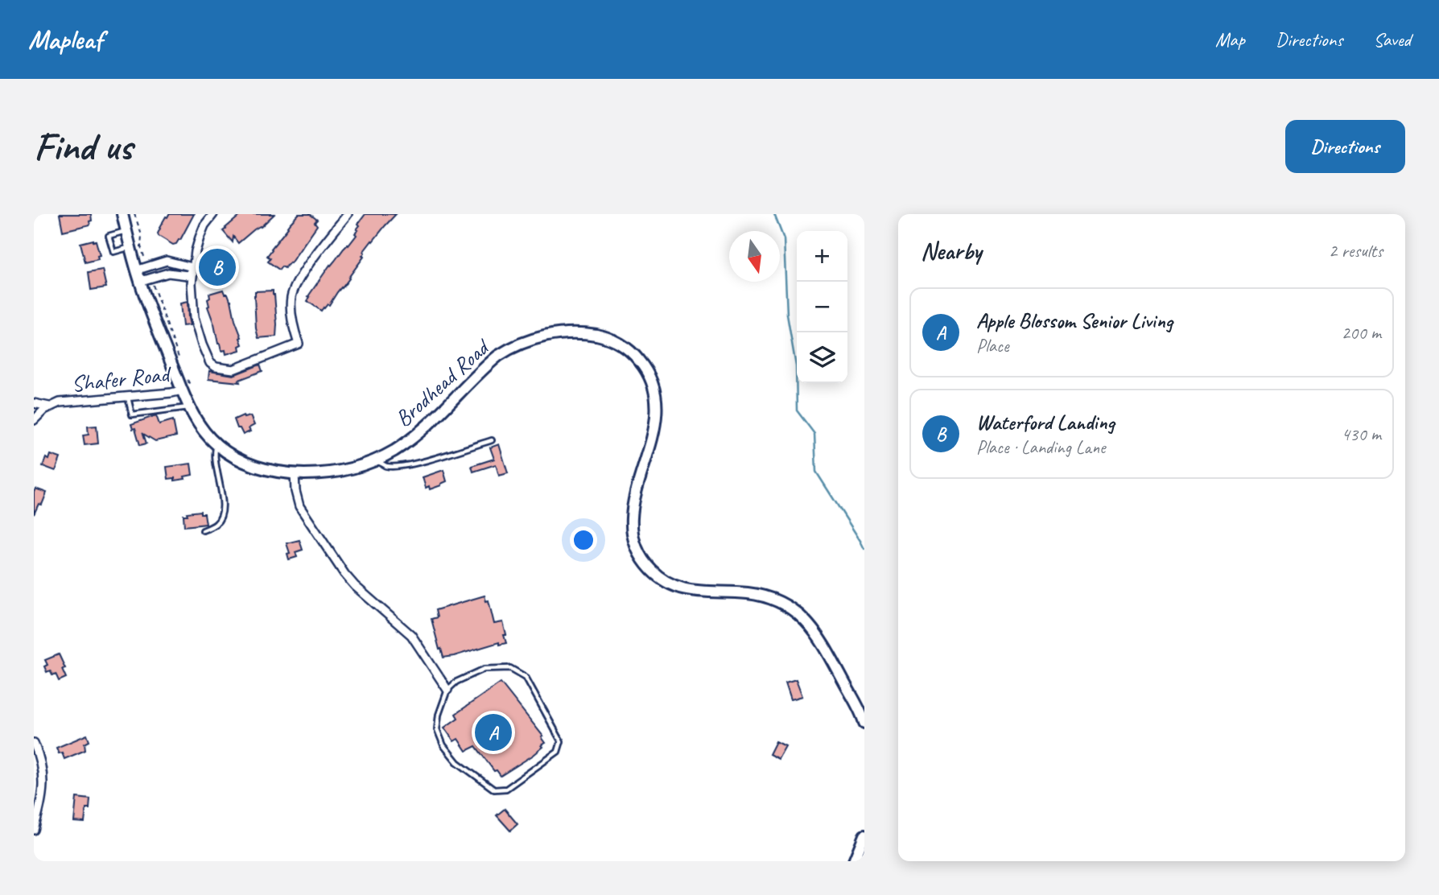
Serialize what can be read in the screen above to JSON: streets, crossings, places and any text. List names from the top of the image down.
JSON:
{
  "streets": {
    "main road": ["Brodhead Road"],
    "street": ["Shafer Road"]
  },
  "crossings": [
    ["Shafer Road", "Brodhead Road"]
  ],
  "north": "bottom",
  "page": {
    "header": "Mapleaf",
    "nav": ["Map", "Directions", "Saved"],
    "buttons": "Directions",
    "title": "Find us",
    "heading": ["Nearby", "2 results"],
    "map_buttons": ["+", "−"],
    "pins": ["B", "A"],
    "list": [
      {
        "mark": "A",
        "name": "Apple Blossom Senior Living",
        "note": "Place",
        "value": "200 m"
      },
      {
        "mark": "B",
        "name": "Waterford Landing",
        "note": "Place · Landing Lane",
        "value": "430 m"
      }
    ]
  }
}
